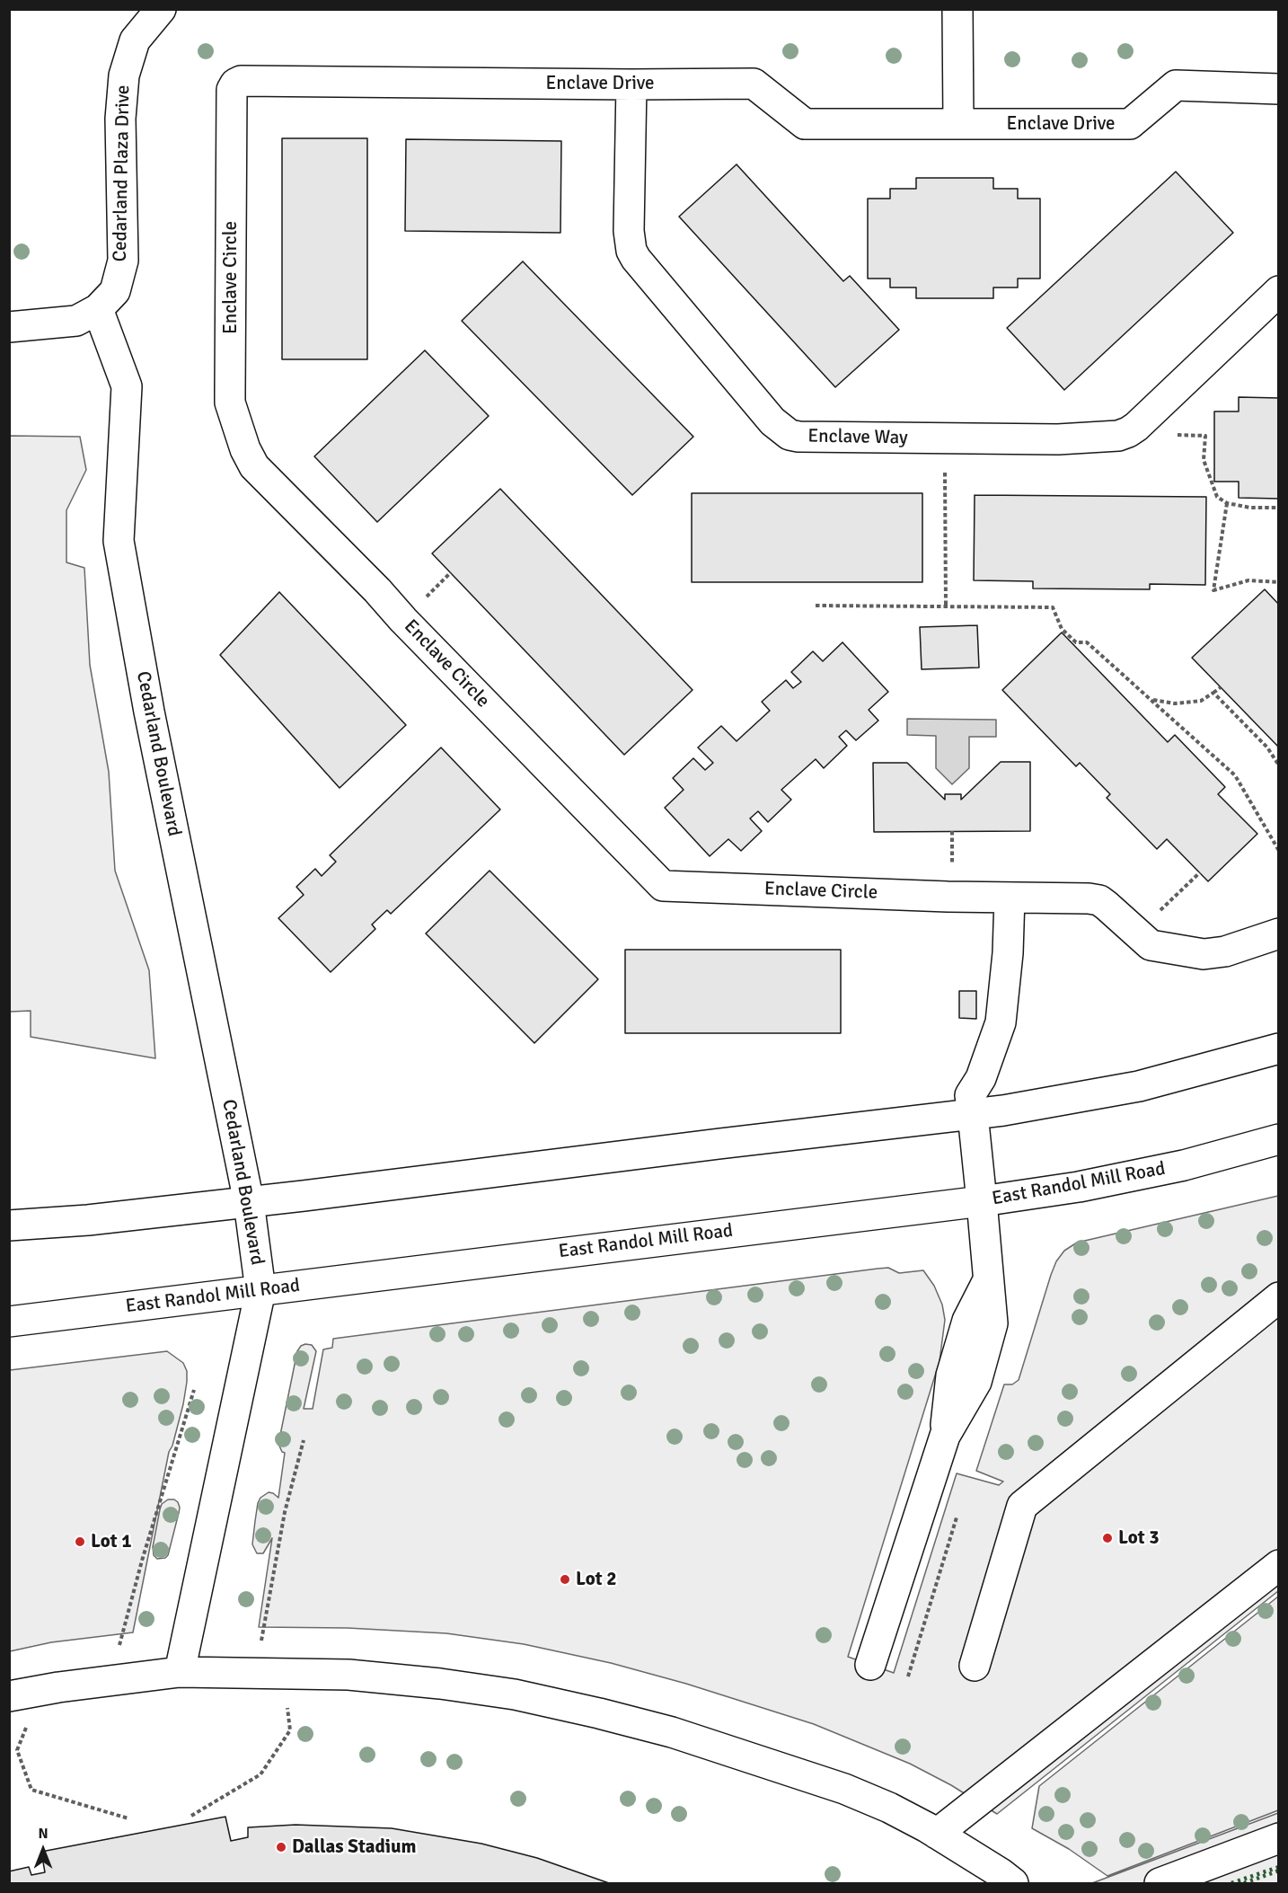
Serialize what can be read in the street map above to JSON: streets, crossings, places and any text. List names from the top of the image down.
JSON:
{
  "streets": {
    "main road": [
      "Enclave Drive",
      "Cedarland Plaza Drive",
      "Enclave Circle",
      "Enclave Way",
      "Cedarland Boulevard",
      "East Randol Mill Road"
    ]
  },
  "crossings": [
    ["Enclave Drive", "Enclave Circle"],
    ["Enclave Drive", "Enclave Way"],
    ["Cedarland Plaza Drive", "Cedarland Boulevard"],
    ["Cedarland Boulevard", "East Randol Mill Road"]
  ],
  "places": [
    "Lot 3",
    "Lot 1",
    "Lot 2",
    "Dallas Stadium"
  ],
  "north": "top"
}
